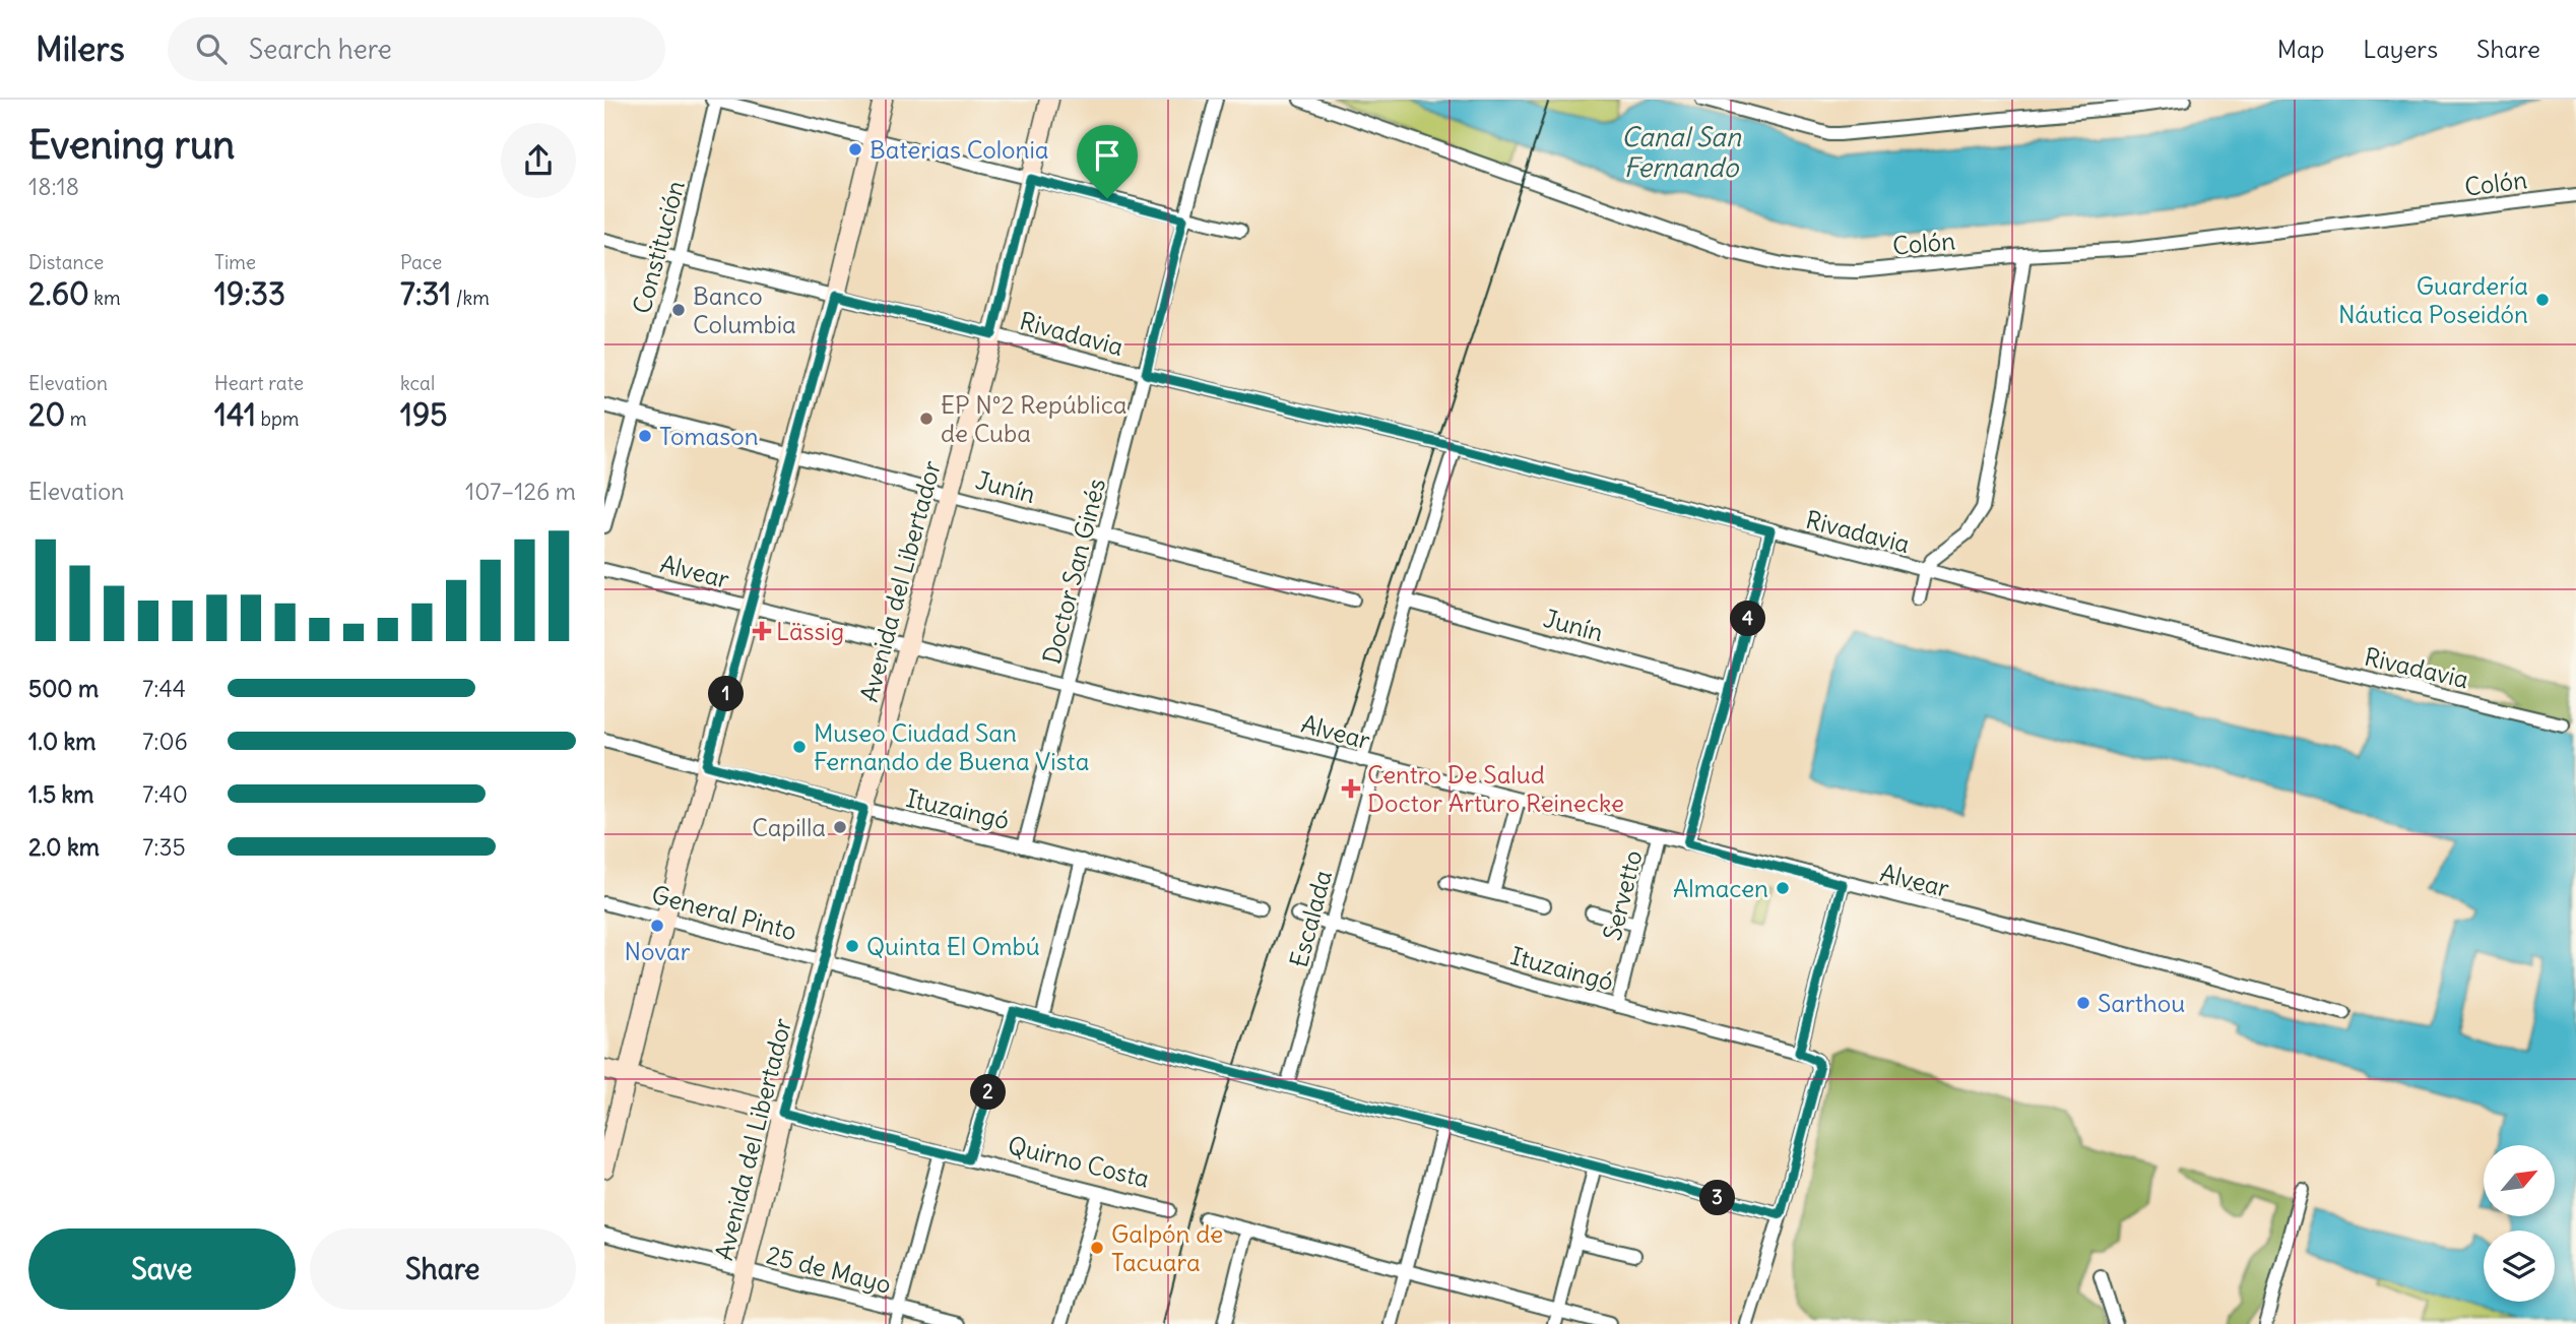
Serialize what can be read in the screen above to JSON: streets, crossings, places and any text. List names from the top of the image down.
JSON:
{
  "streets": {
    "main road": ["Avenida del Libertador", "Quirno Costa"],
    "street": [
      "Colón",
      "Constitución",
      "Rivadavia",
      "Junín",
      "Alvear",
      "Doctor San Ginés",
      "Ituzaingó",
      "Servetto",
      "General Pinto",
      "Escalada",
      "25 de Mayo"
    ]
  },
  "crossings": [
    ["Constitución", "Rivadavia"],
    ["Constitución", "Junín"],
    ["Rivadavia", "Doctor San Ginés"],
    ["Rivadavia", "Avenida del Libertador"],
    ["Junín", "Doctor San Ginés"],
    ["Junín", "Avenida del Libertador"],
    ["Alvear", "Doctor San Ginés"],
    ["Alvear", "Avenida del Libertador"],
    ["Alvear", "Servetto"],
    ["Alvear", "Escalada"],
    ["Doctor San Ginés", "Ituzaingó"],
    ["Avenida del Libertador", "Ituzaingó"],
    ["Avenida del Libertador", "General Pinto"],
    ["Avenida del Libertador", "Quirno Costa"],
    ["Avenida del Libertador", "25 de Mayo"],
    ["Ituzaingó", "Servetto"],
    ["Ituzaingó", "General Pinto"],
    ["Ituzaingó", "Escalada"],
    ["General Pinto", "Escalada"]
  ],
  "water": ["Canal San Fernando"],
  "places": {
    "other": [
      "Baterias Colonia",
      "Guardería Náutica Poseidón",
      "Banco Columbia",
      "EP Nº2 República de Cuba",
      "Tomason",
      "Museo Ciudad San Fernando de Buena Vista",
      "Capilla",
      "Almacen",
      "Novar",
      "Quinta El Ombú",
      "Sarthou",
      "Galpón de Tacuara"
    ],
    "health": ["Lässig", "Centro De Salud Doctor Arturo Reinecke"]
  },
  "north": "top right",
  "page": {
    "header": "Milers",
    "search": "Search here",
    "nav": ["Map", "Layers", "Share"],
    "heading": ["Evening run", "18:18"],
    "stats": [
      ["Distance", "2.60 km"],
      ["Time", "19:33"],
      ["Pace", "7:31 /km"],
      ["Elevation", "20 m"],
      ["Heart rate", "141 bpm"],
      ["kcal", "195"]
    ],
    "chart": ["Elevation", "107–126 m"],
    "pins": [
      "4",
      "1",
      "2",
      "3"
    ],
    "list": [
      {
        "name": "500 m",
        "note": "7:44"
      },
      {
        "name": "1.0 km",
        "note": "7:06"
      },
      {
        "name": "1.5 km",
        "note": "7:40"
      },
      {
        "name": "2.0 km",
        "note": "7:35"
      }
    ],
    "buttons": ["Save", "Share"]
  }
}
